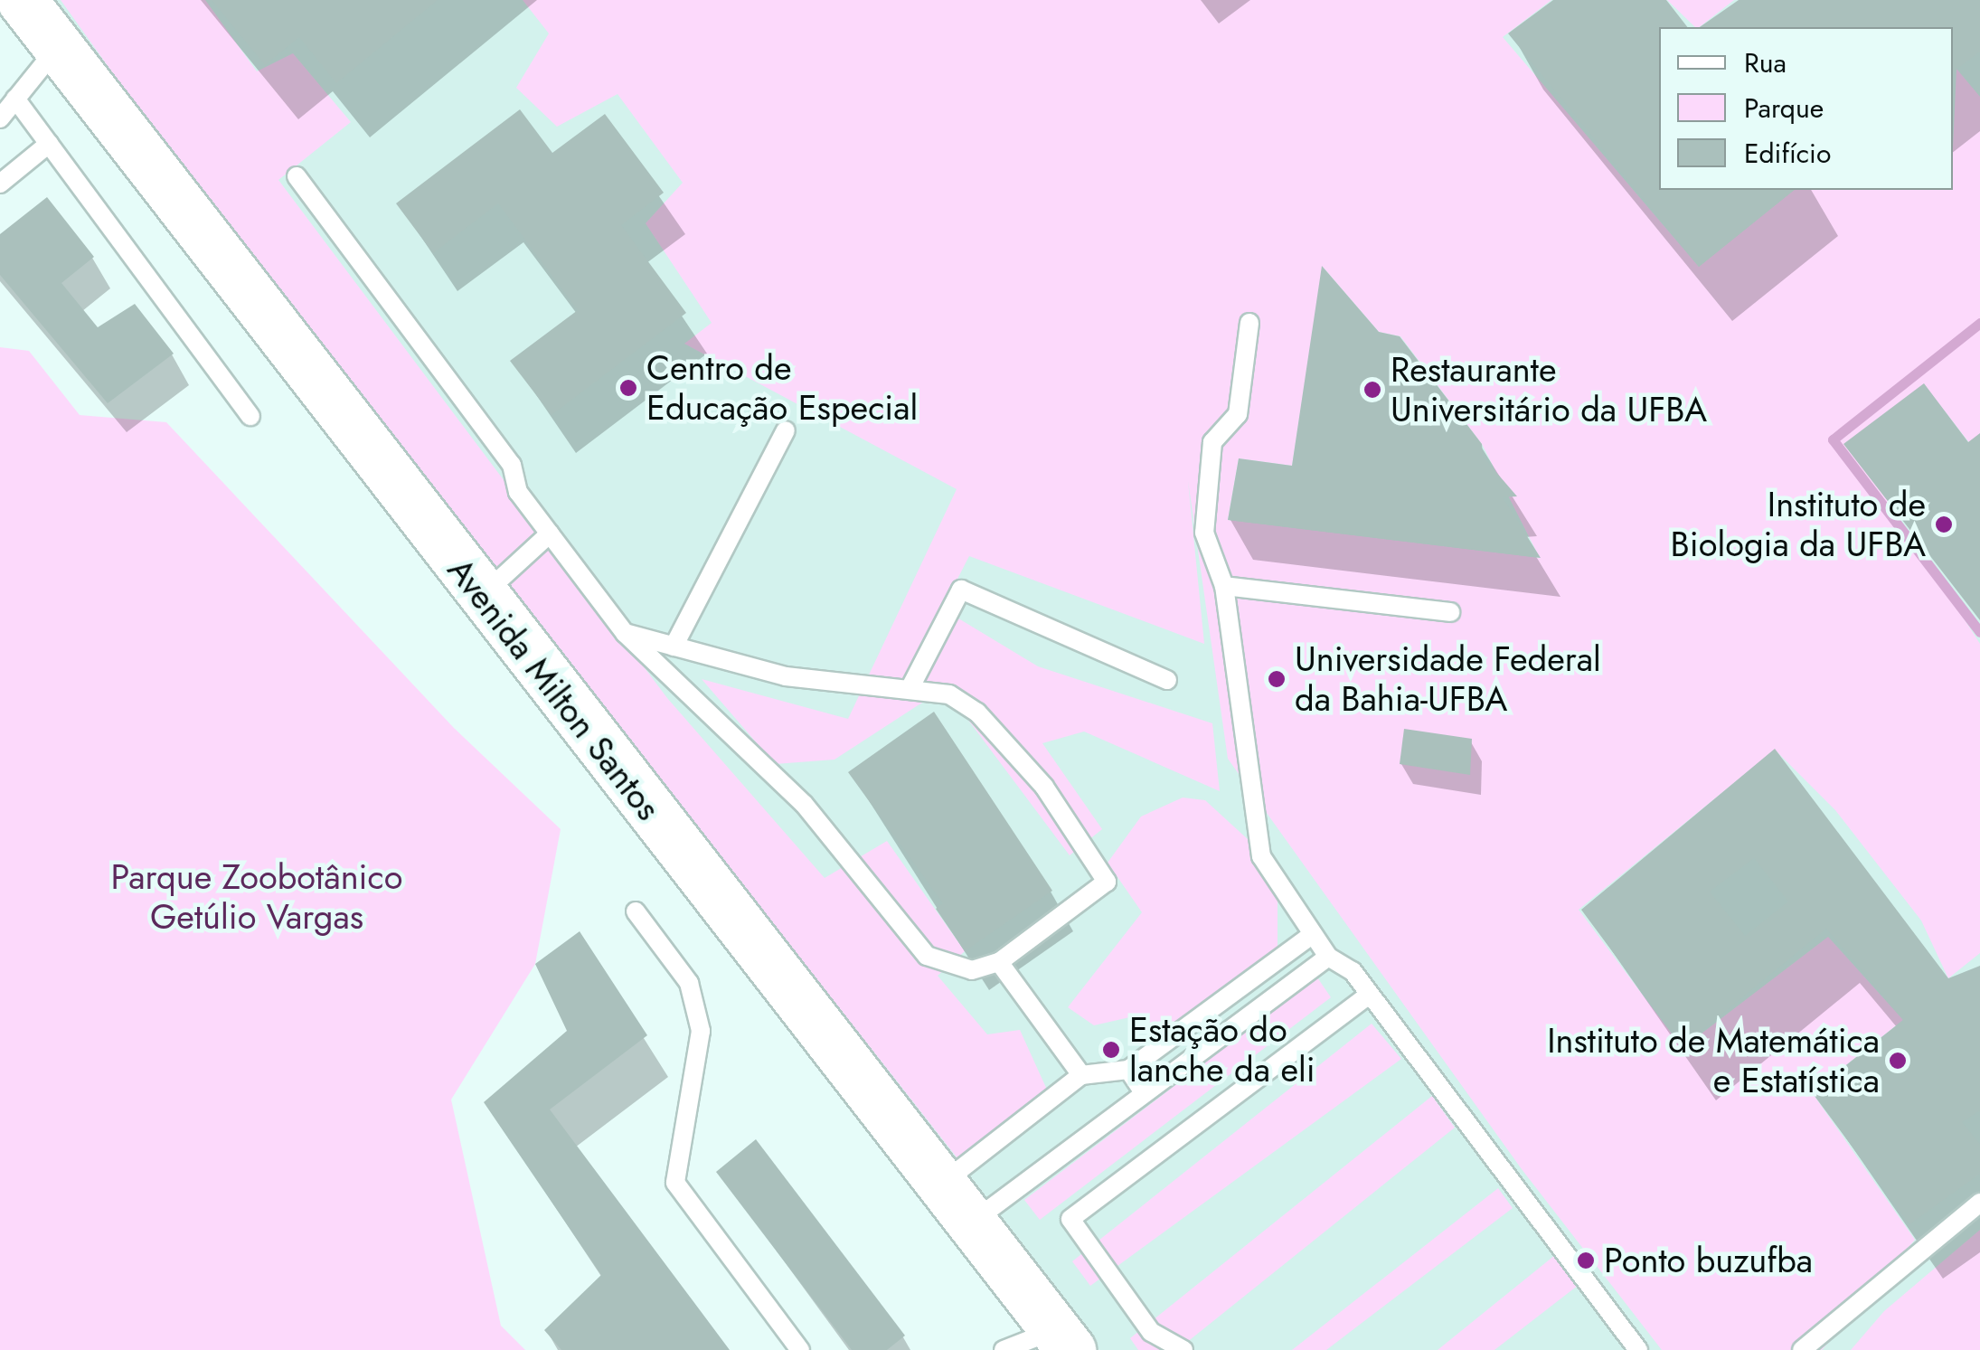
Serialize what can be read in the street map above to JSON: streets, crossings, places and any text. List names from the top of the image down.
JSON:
{
  "streets": {
    "main road": ["Avenida Milton Santos"]
  },
  "parks": ["Parque Zoobotânico Getúlio Vargas"],
  "places": [
    "Centro de Educação Especial",
    "Restaurante Universitário da UFBA",
    "Instituto de Biologia da UFBA",
    "Universidade Federal da Bahia-UFBA",
    "Estação do lanche da eli",
    "Instituto de Matemática e Estatística",
    "Ponto buzufba"
  ],
  "legend": ["Rua", "Parque", "Edifício"]
}
